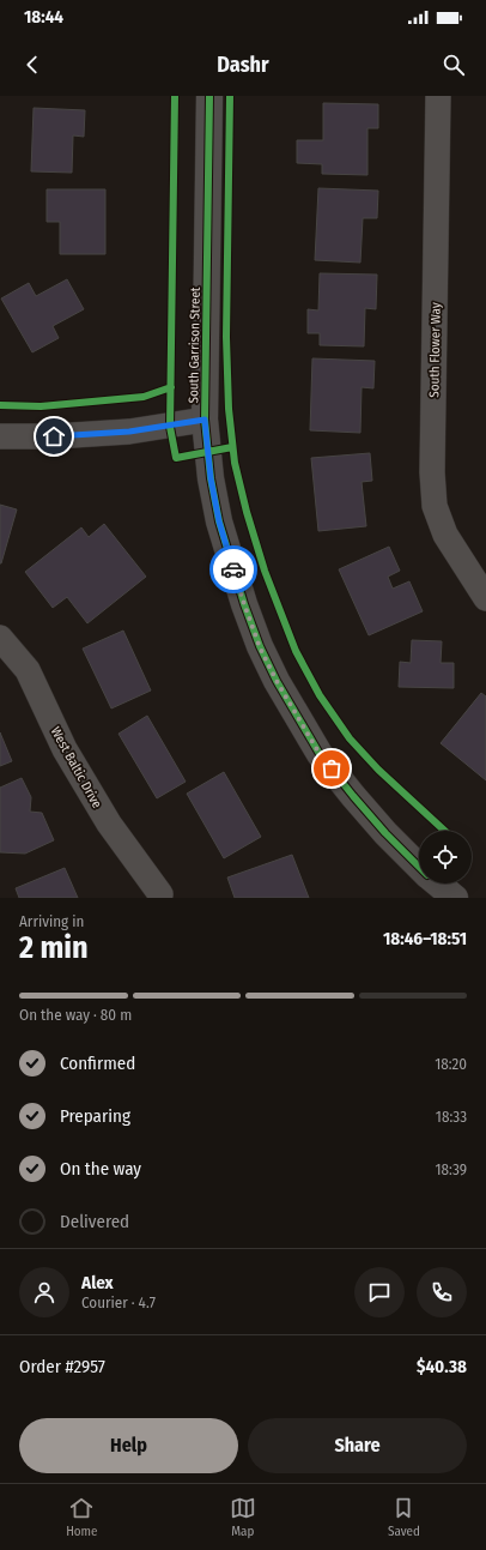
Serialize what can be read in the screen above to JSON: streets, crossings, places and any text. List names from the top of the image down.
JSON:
{
  "streets": {
    "street": ["South Garrison Street", "South Flower Way", "West Baltic Drive"]
  },
  "page": {
    "status": "18:44",
    "header": "Dashr",
    "heading": ["2 min", "Arriving in", "18:46–18:51"],
    "panel": [
      "Alex",
      "Courier · 4.7",
      "Order #2957",
      "$40.38"
    ],
    "bar": "On the way · 80 m",
    "list": [
      ["Confirmed", "18:20"],
      ["Preparing", "18:33"],
      ["On the way", "18:39"],
      "Delivered"
    ],
    "buttons": ["Help", "Share"],
    "tabs": ["Home", "Map", "Saved"]
  }
}
